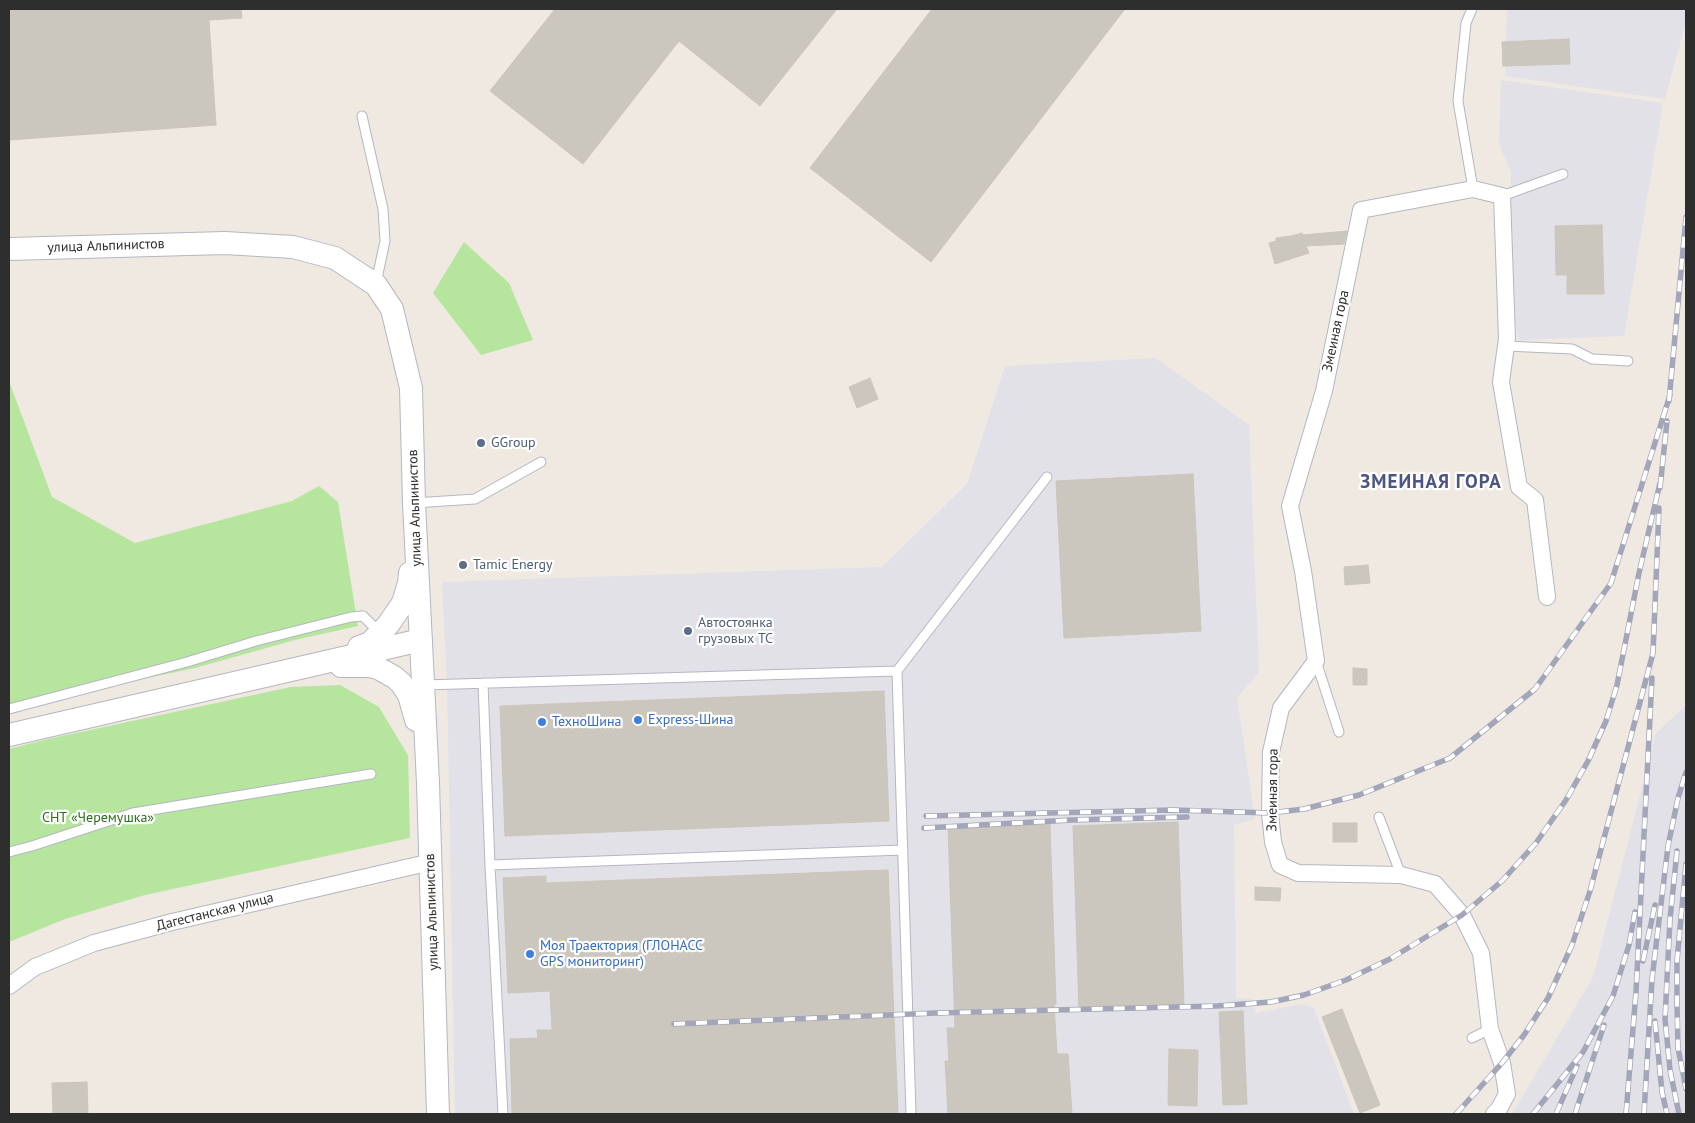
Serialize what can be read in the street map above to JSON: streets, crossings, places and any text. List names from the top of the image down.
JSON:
{
  "streets": {
    "main road": ["улица Альпинистов"],
    "street": ["Змеиная гора", "Дагестанская улица"]
  },
  "crossings": [
    ["улица Альпинистов", "Дагестанская улица"]
  ],
  "districts": ["ЗМЕИНАЯ ГОРА"],
  "parks": ["СНТ «Черемушка»"],
  "places": [
    "GGroup",
    "Tamic Energy",
    "Автостоянка грузовых ТС",
    "Express-Шина",
    "ТехноШина",
    "Моя Траектория (ГЛОНАСС GPS мониторинг)"
  ]
}
